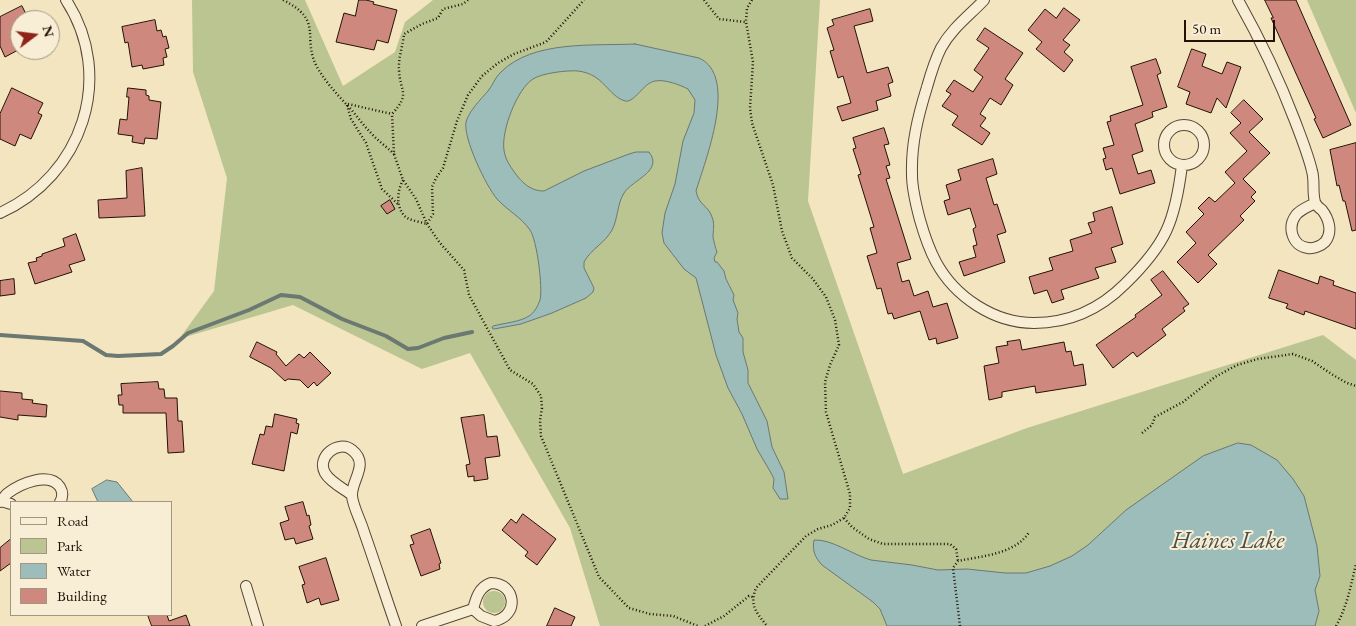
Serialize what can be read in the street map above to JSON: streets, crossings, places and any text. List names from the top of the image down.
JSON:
{
  "water": ["Haines Lake"],
  "legend": [
    "Road",
    "Park",
    "Water",
    "Building"
  ],
  "scale_bar": "50 m",
  "north": "right"
}
